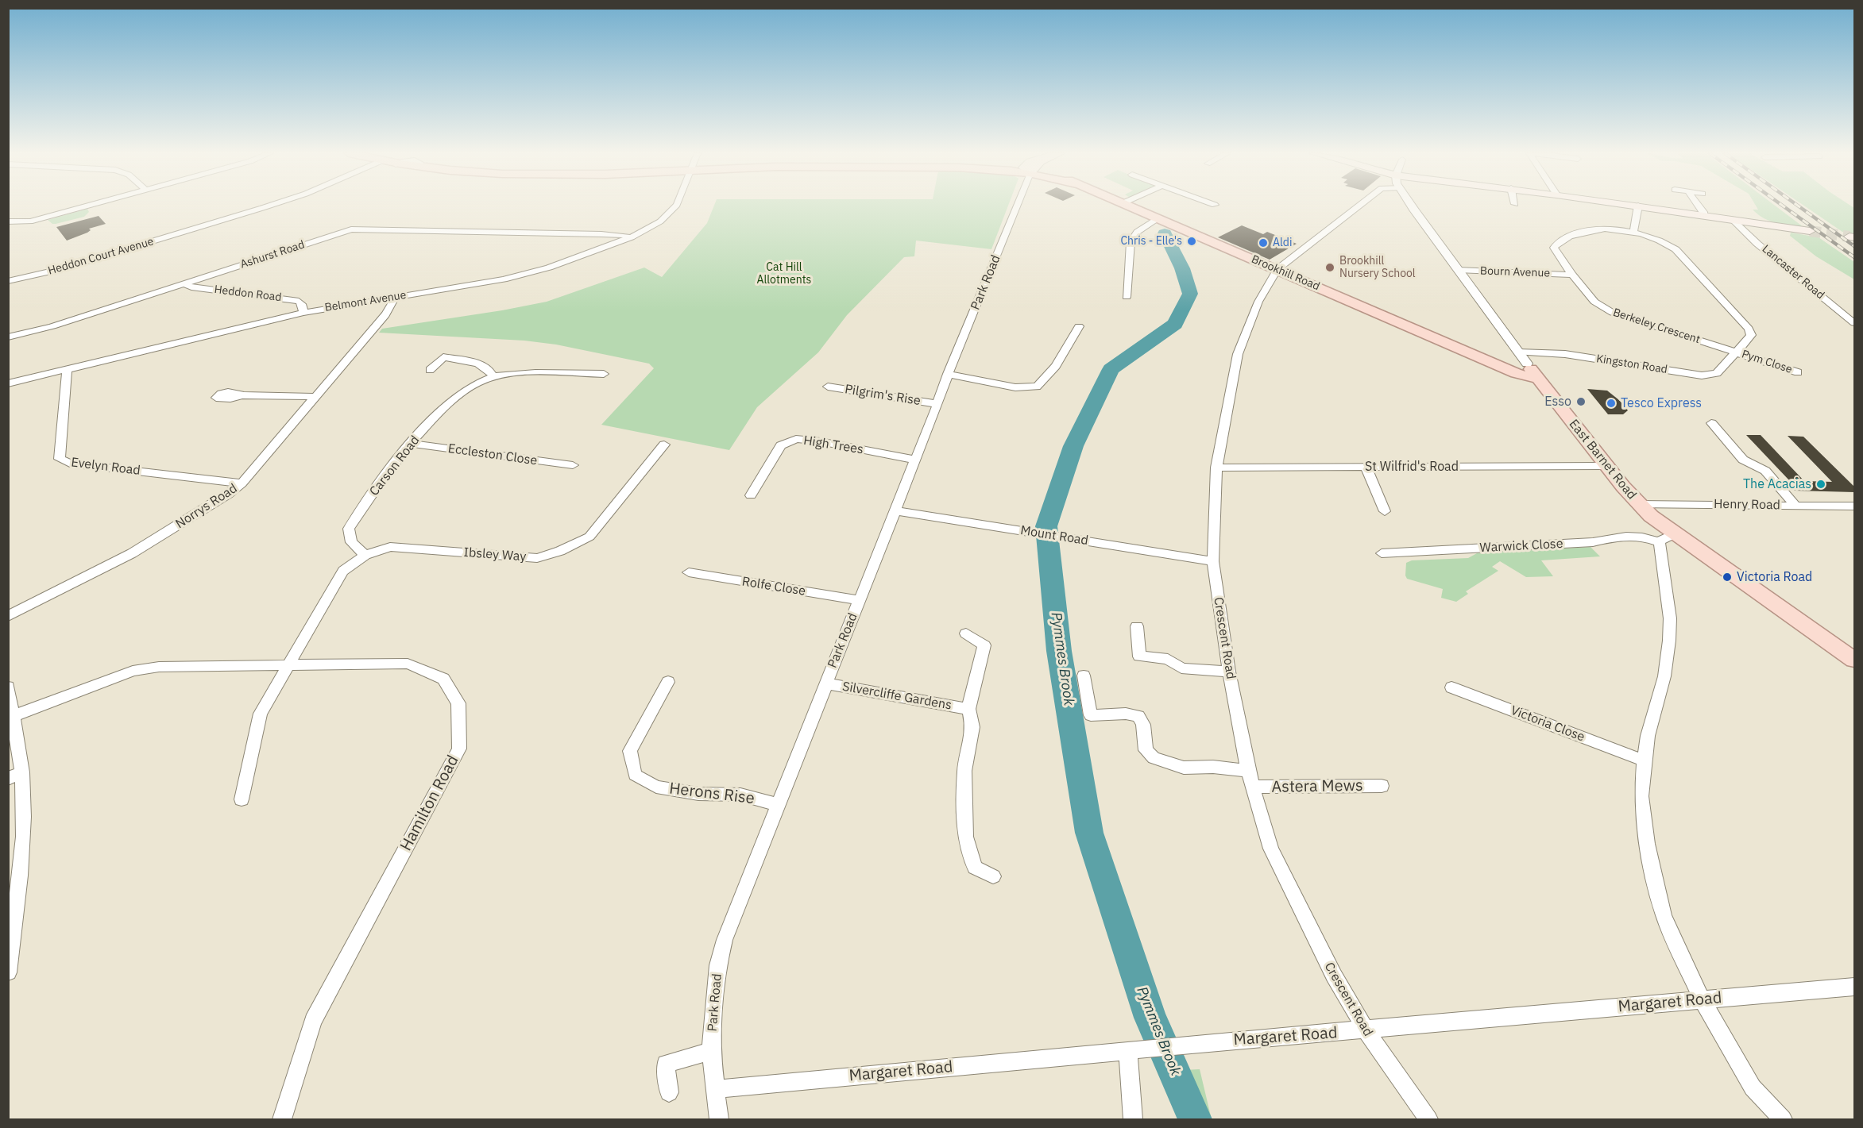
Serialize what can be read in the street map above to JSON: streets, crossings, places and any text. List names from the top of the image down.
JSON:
{
  "streets": {
    "main road": ["Brookhill Road", "East Barnet Road"],
    "street": [
      "Ashurst Road",
      "Heddon Court Avenue",
      "Bourn Avenue",
      "Lancaster Road",
      "Park Road",
      "Heddon Road",
      "Belmont Avenue",
      "Berkeley Crescent",
      "Pym Close",
      "Kingston Road",
      "Pilgrim's Rise",
      "High Trees",
      "Eccleston Close",
      "Carson Road",
      "Evelyn Road",
      "St Wilfrid's Road",
      "Henry Road",
      "Norrys Road",
      "Mount Road",
      "Warwick Close",
      "Ibsley Way",
      "Rolfe Close",
      "Crescent Road",
      "Silvercliffe Gardens",
      "Victoria Close",
      "Astera Mews",
      "Herons Rise",
      "Hamilton Road",
      "Margaret Road"
    ]
  },
  "crossings": [
    ["Ashurst Road", "Heddon Road"],
    ["Ashurst Road", "Belmont Avenue"],
    ["Bourn Avenue", "Berkeley Crescent"],
    ["Bourn Avenue", "East Barnet Road"],
    ["Brookhill Road", "Kingston Road"],
    ["Brookhill Road", "East Barnet Road"],
    ["Brookhill Road", "Crescent Road"],
    ["Park Road", "Pilgrim's Rise"],
    ["Park Road", "High Trees"],
    ["Park Road", "Mount Road"],
    ["Park Road", "Rolfe Close"],
    ["Park Road", "Silvercliffe Gardens"],
    ["Park Road", "Herons Rise"],
    ["Park Road", "Margaret Road"],
    ["Heddon Road", "Belmont Avenue"],
    ["Belmont Avenue", "Evelyn Road"],
    ["Belmont Avenue", "Norrys Road"],
    ["Berkeley Crescent", "Pym Close"],
    ["Berkeley Crescent", "Kingston Road"],
    ["Pym Close", "Kingston Road"],
    ["Kingston Road", "East Barnet Road"],
    ["Eccleston Close", "Carson Road"],
    ["East Barnet Road", "St Wilfrid's Road"],
    ["East Barnet Road", "Henry Road"],
    ["East Barnet Road", "Warwick Close"],
    ["Carson Road", "Ibsley Way"],
    ["Evelyn Road", "Norrys Road"],
    ["St Wilfrid's Road", "Crescent Road"],
    ["Mount Road", "Crescent Road"],
    ["Crescent Road", "Astera Mews"],
    ["Crescent Road", "Margaret Road"]
  ],
  "water": ["Pymmes Brook"],
  "parks": ["Cat Hill Allotments"],
  "places": [
    "Chris - Elle's",
    "Aldi",
    "Brookhill Nursery School",
    "Esso",
    "Tesco Express",
    "The Acacias",
    "Victoria Road"
  ]
}
